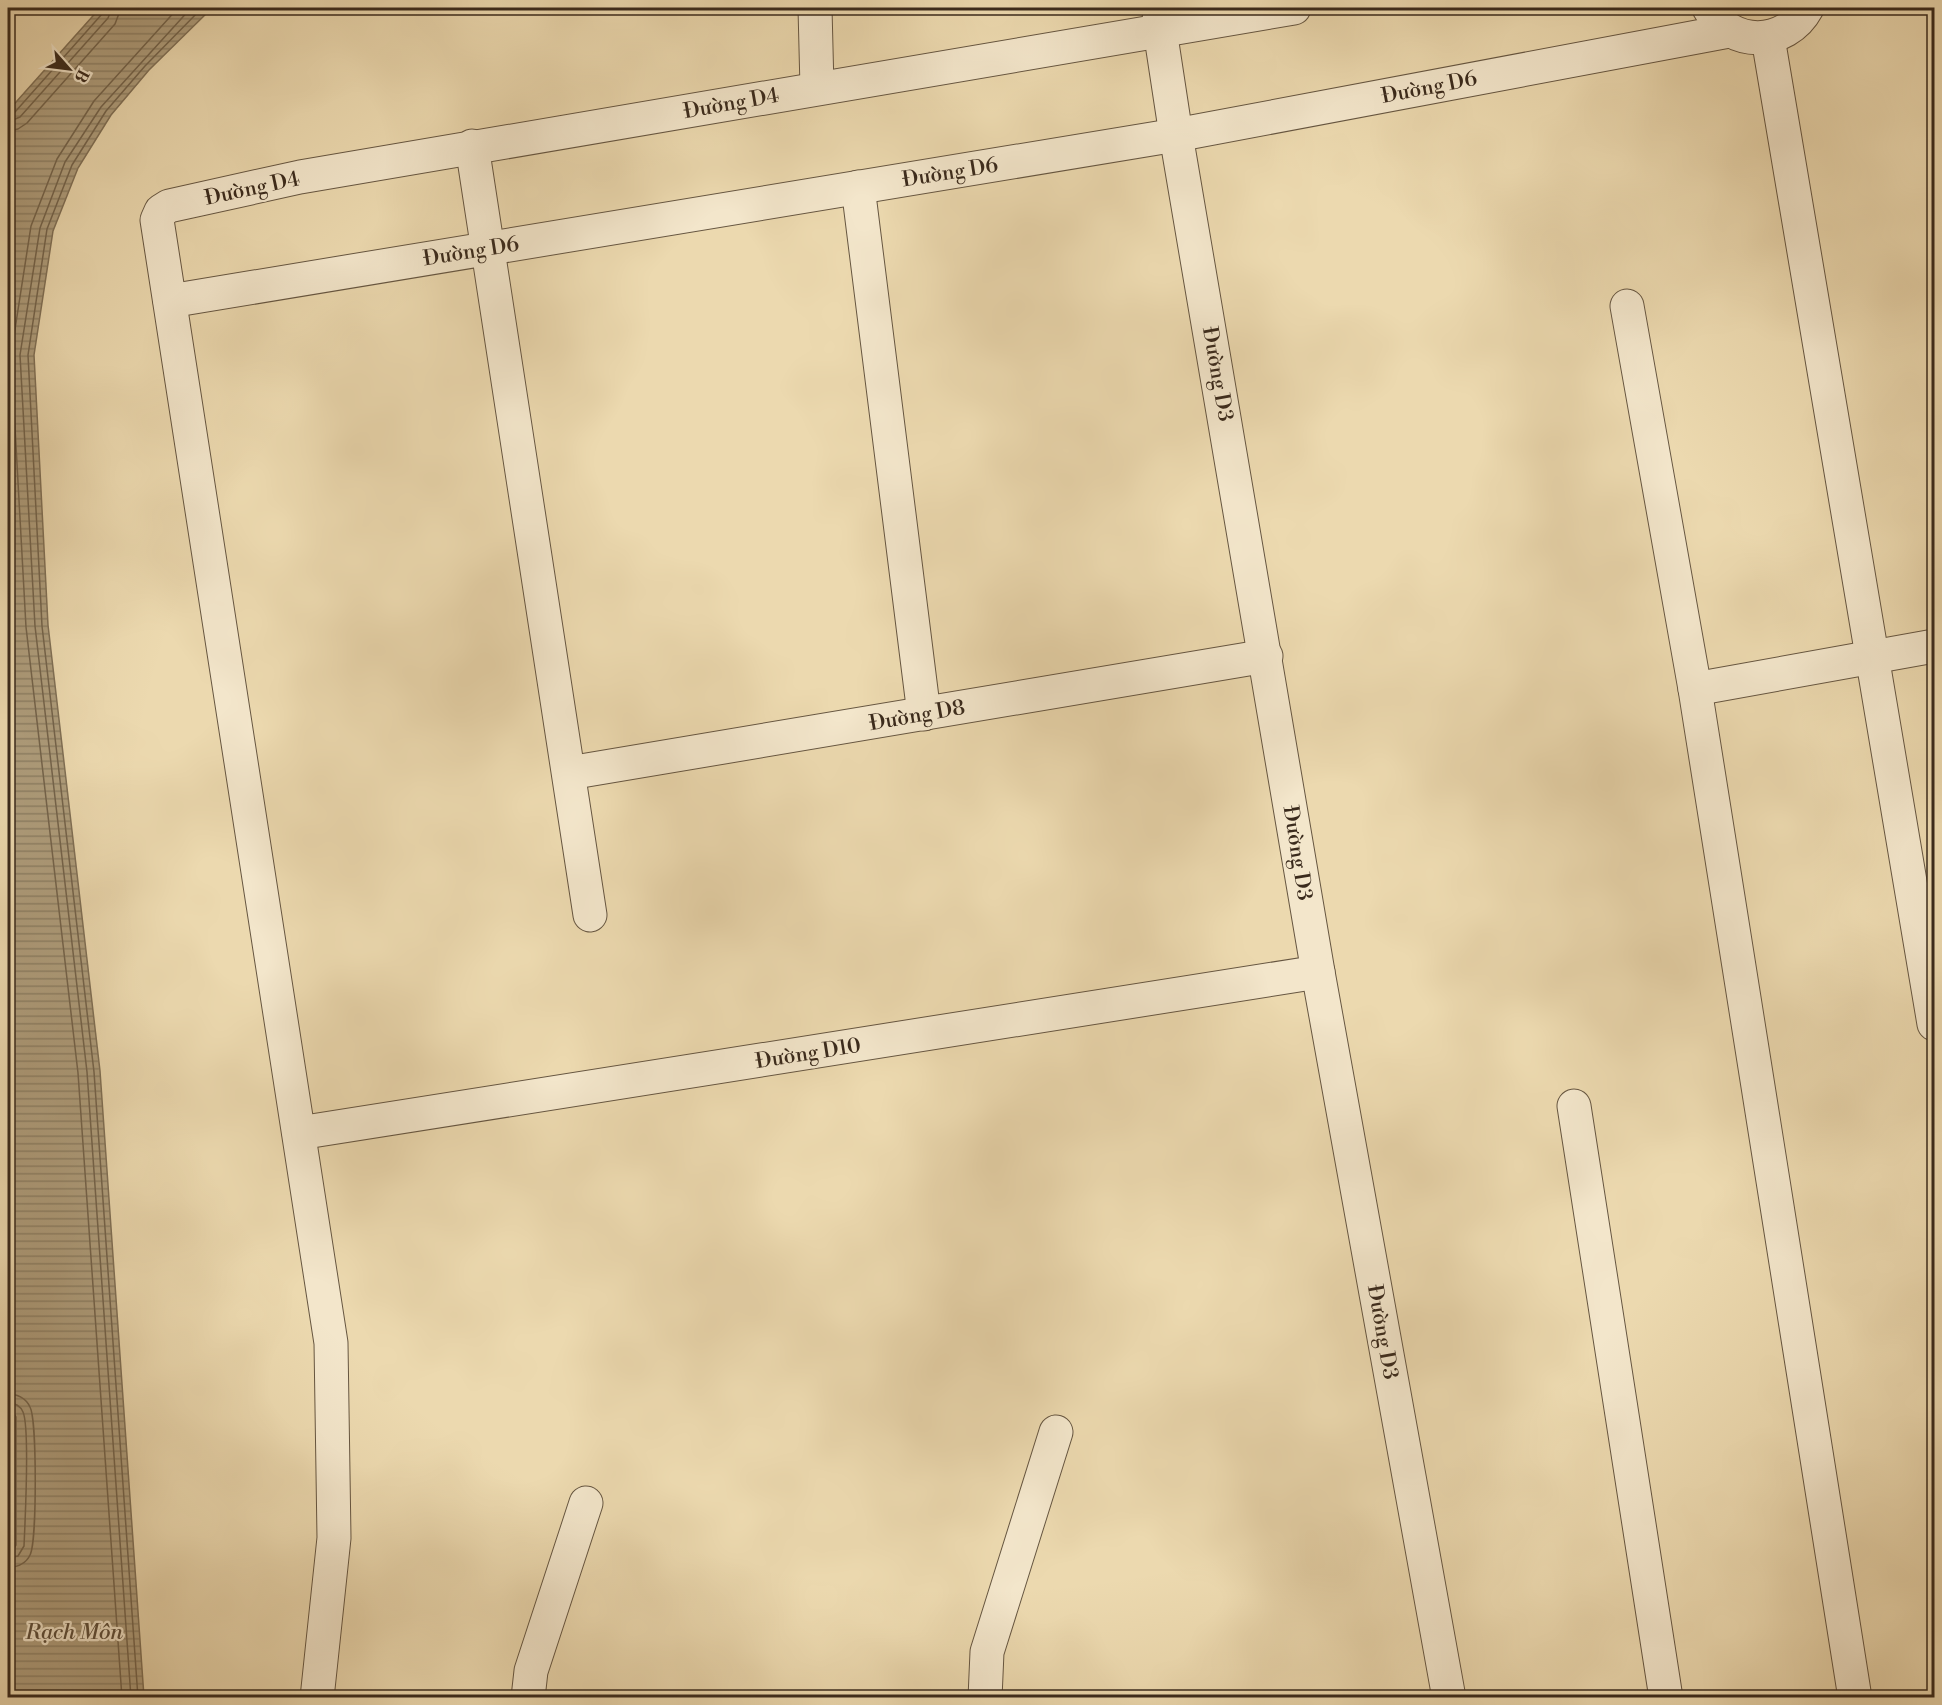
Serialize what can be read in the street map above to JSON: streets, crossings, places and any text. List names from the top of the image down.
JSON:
{
  "streets": {
    "street": [
      "Đường D6",
      "Đường D4",
      "Đường D3",
      "Đường D8",
      "Đường D10"
    ]
  },
  "crossings": [
    ["Đường D6", "Đường D4"],
    ["Đường D6", "Đường D3"],
    ["Đường D4", "Đường D3"],
    ["Đường D3", "Đường D8"],
    ["Đường D3", "Đường D10"]
  ],
  "water": ["Rạch Môn"],
  "north": "bottom right"
}
